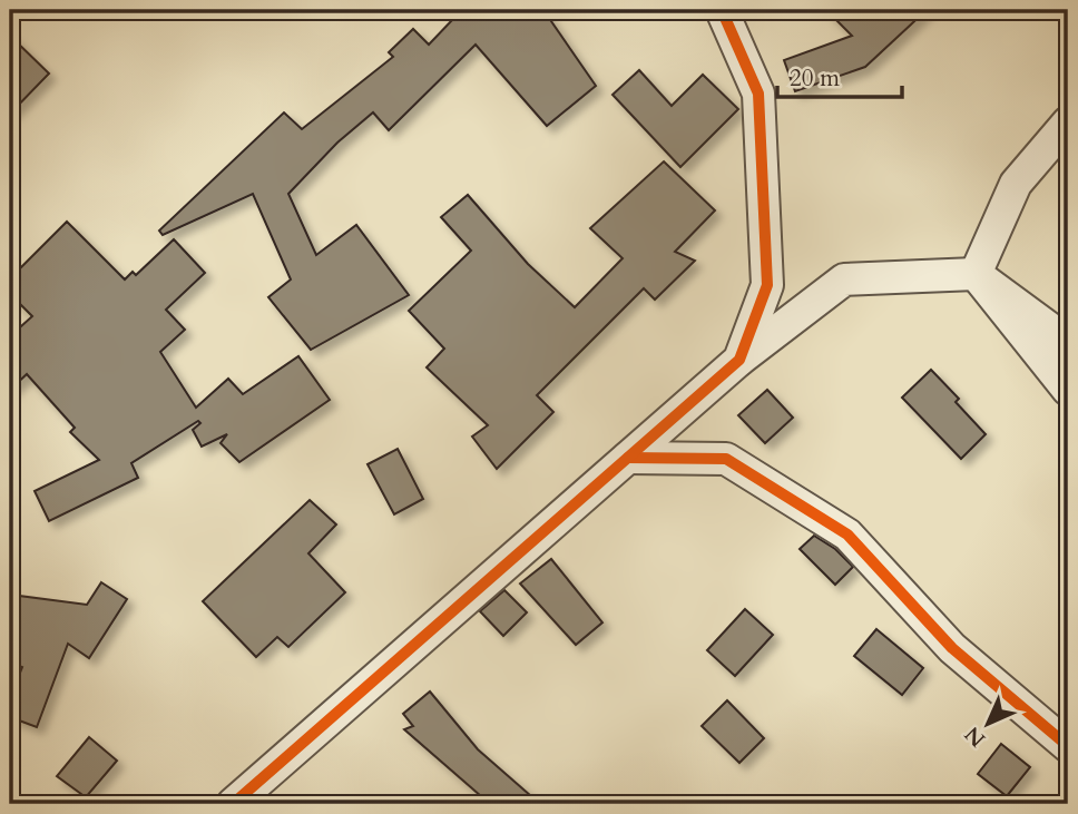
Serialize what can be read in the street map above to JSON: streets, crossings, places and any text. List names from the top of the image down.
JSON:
{
  "scale_bar": "20 m",
  "north": "bottom left"
}
